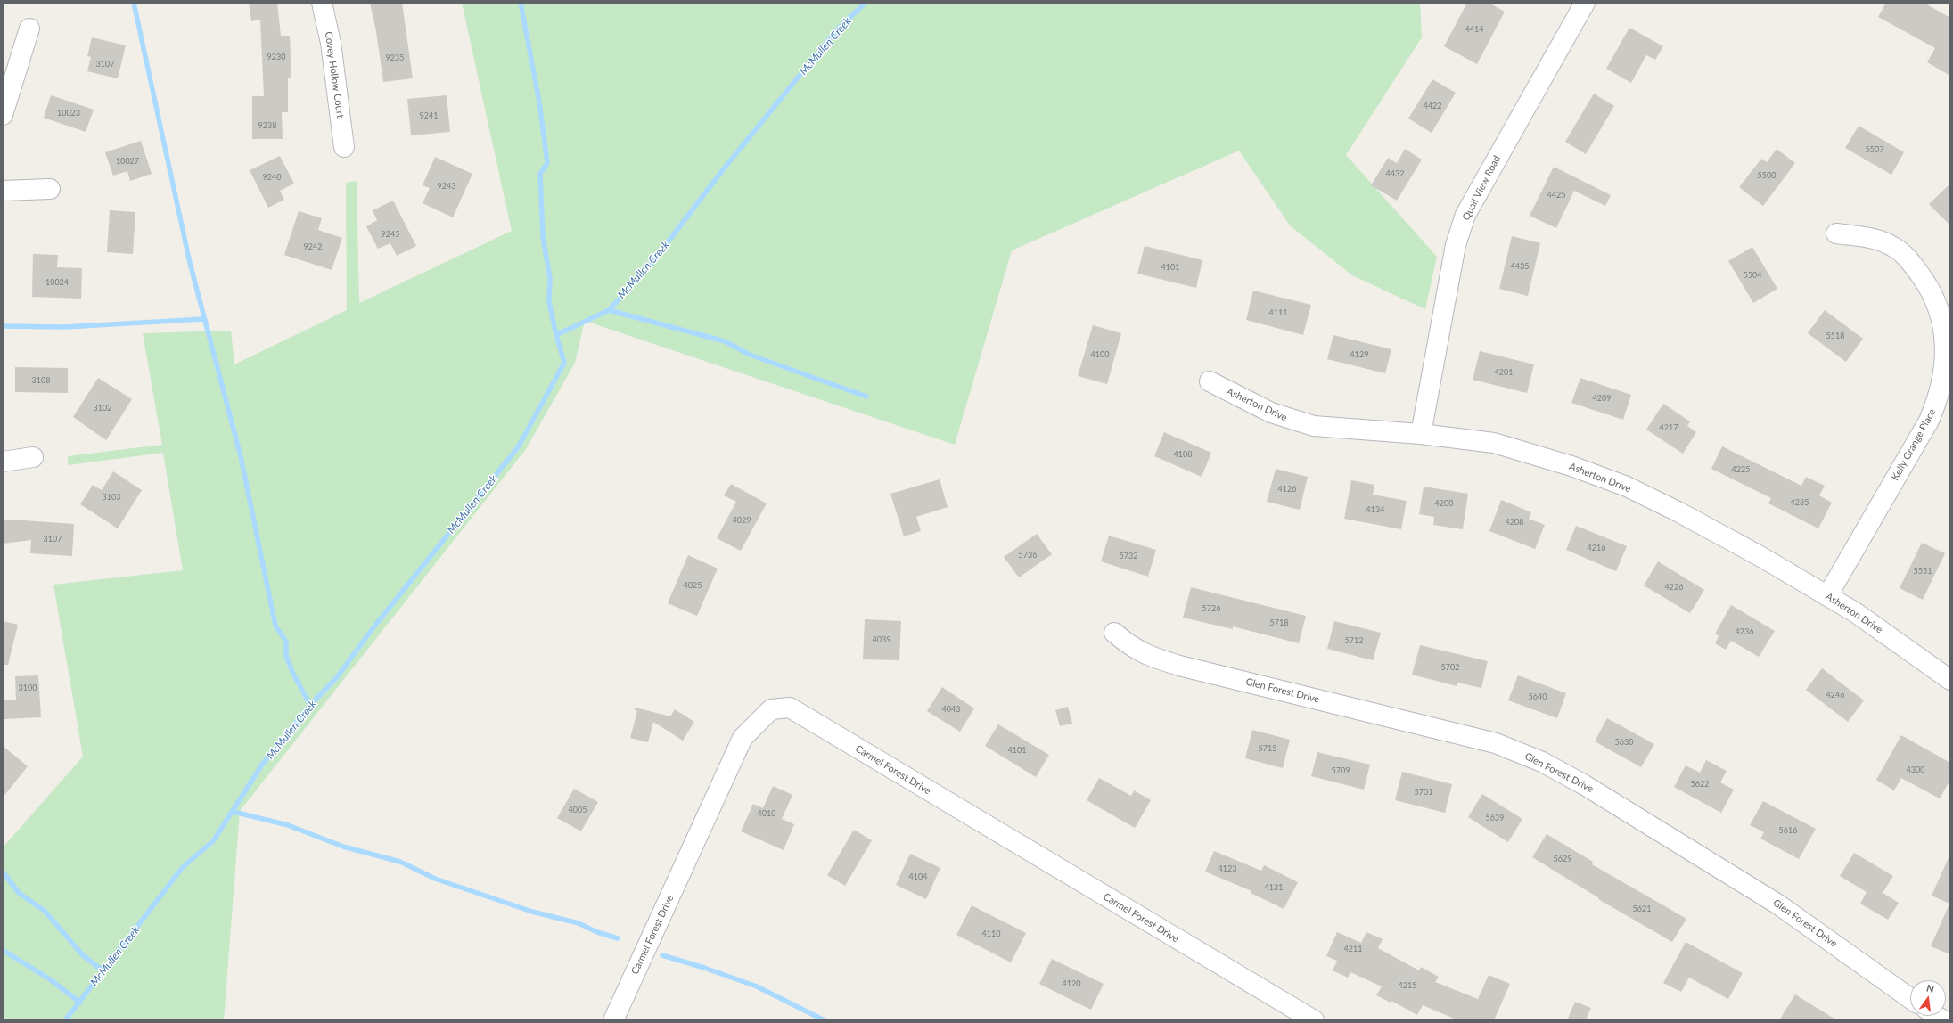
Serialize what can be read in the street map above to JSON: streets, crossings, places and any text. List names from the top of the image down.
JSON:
{
  "streets": {
    "street": [
      "Covey Hollow Court",
      "Quail View Road",
      "Asherton Drive",
      "Kelly Grange Place",
      "Glen Forest Drive",
      "Carmel Forest Drive"
    ]
  },
  "crossings": [
    ["Quail View Road", "Asherton Drive"],
    ["Asherton Drive", "Kelly Grange Place"]
  ],
  "water": ["McMullen Creek"],
  "house_numbers": [
    "4414",
    "9230",
    "9235",
    "3107",
    "4422",
    "10023",
    "9241",
    "9238",
    "5507",
    "10027",
    "4432",
    "5500",
    "9240",
    "9243",
    "4425",
    "9245",
    "9242",
    "4435",
    "4101",
    "5504",
    "10024",
    "4111",
    "5518",
    "4100",
    "4129",
    "4201",
    "3108",
    "4209",
    "3102",
    "4217",
    "4108",
    "4225",
    "4126",
    "3103",
    "4235",
    "4200",
    "4134",
    "4029",
    "4208",
    "3107",
    "4216",
    "5736",
    "5732",
    "5551",
    "4025",
    "4226",
    "5726",
    "5718",
    "4236",
    "4039",
    "5712",
    "5702",
    "3100",
    "4246",
    "5640",
    "4043",
    "5630",
    "5715",
    "4101",
    "4300",
    "5709",
    "5622",
    "5701",
    "4005",
    "4010",
    "5639",
    "5616",
    "5629",
    "4123",
    "4104",
    "4131",
    "5621",
    "4110",
    "4211",
    "4120",
    "4215"
  ],
  "north": "top"
}
